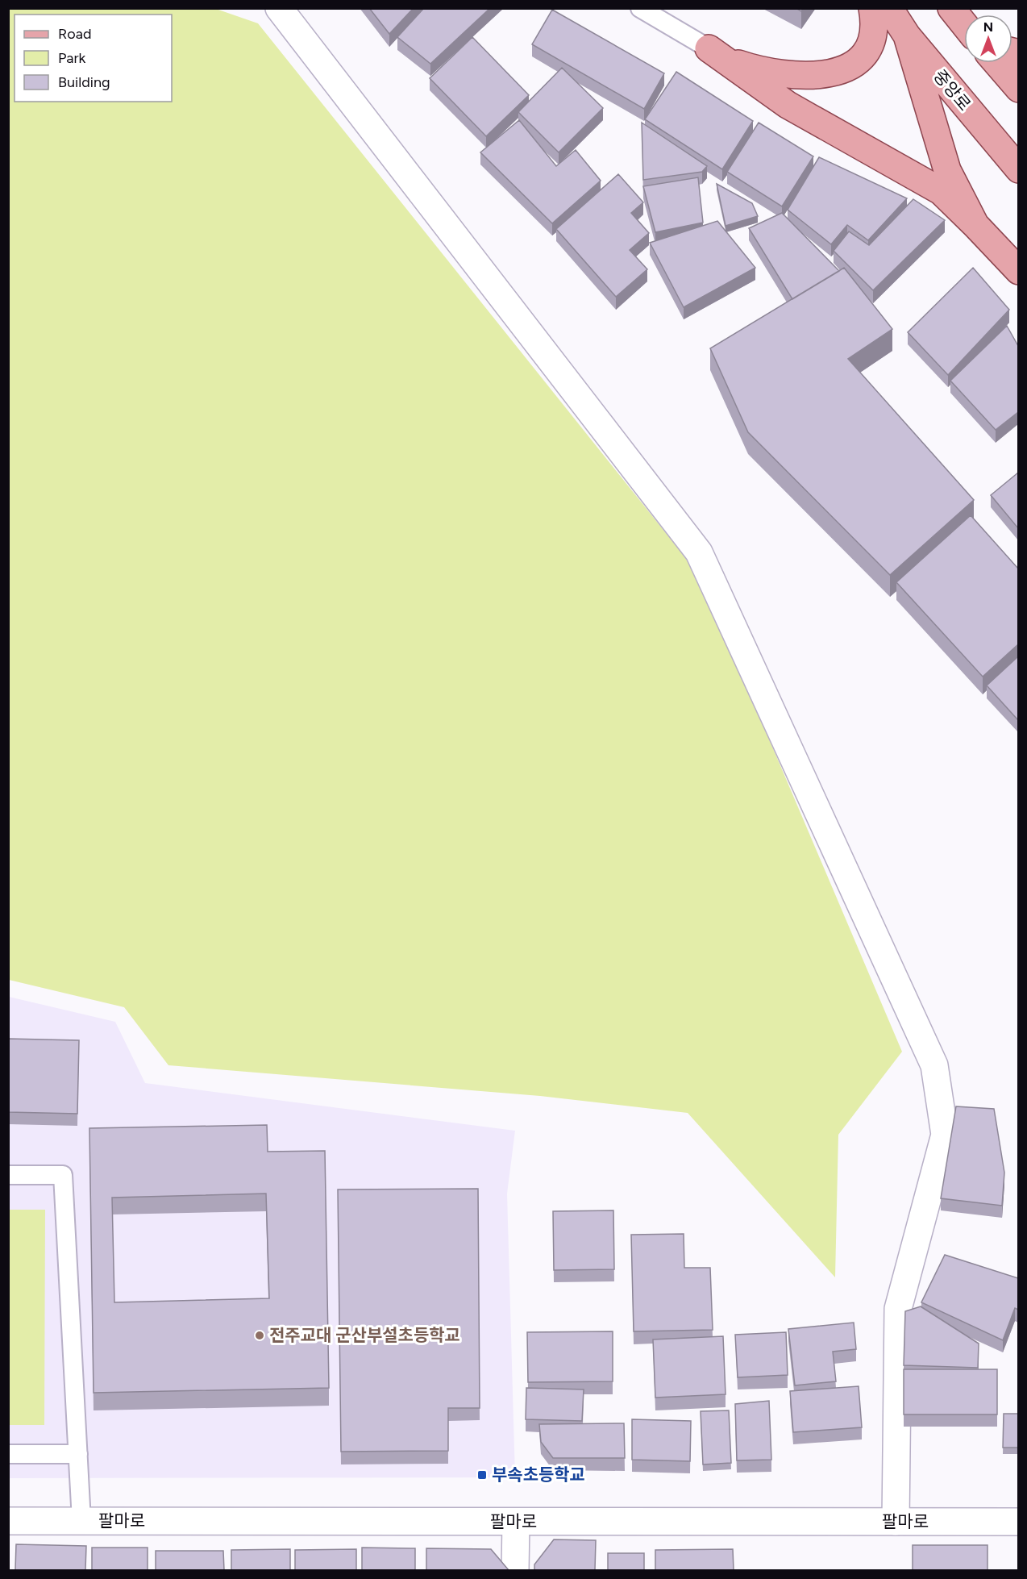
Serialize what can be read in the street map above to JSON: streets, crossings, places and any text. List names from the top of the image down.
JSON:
{
  "streets": {
    "main road": ["중앙로"],
    "street": ["팔마로"]
  },
  "places": {
    "other": ["전주교대 군산부설초등학교"],
    "transit": ["부속초등학교"]
  },
  "legend": ["Road", "Park", "Building"],
  "north": "top"
}
